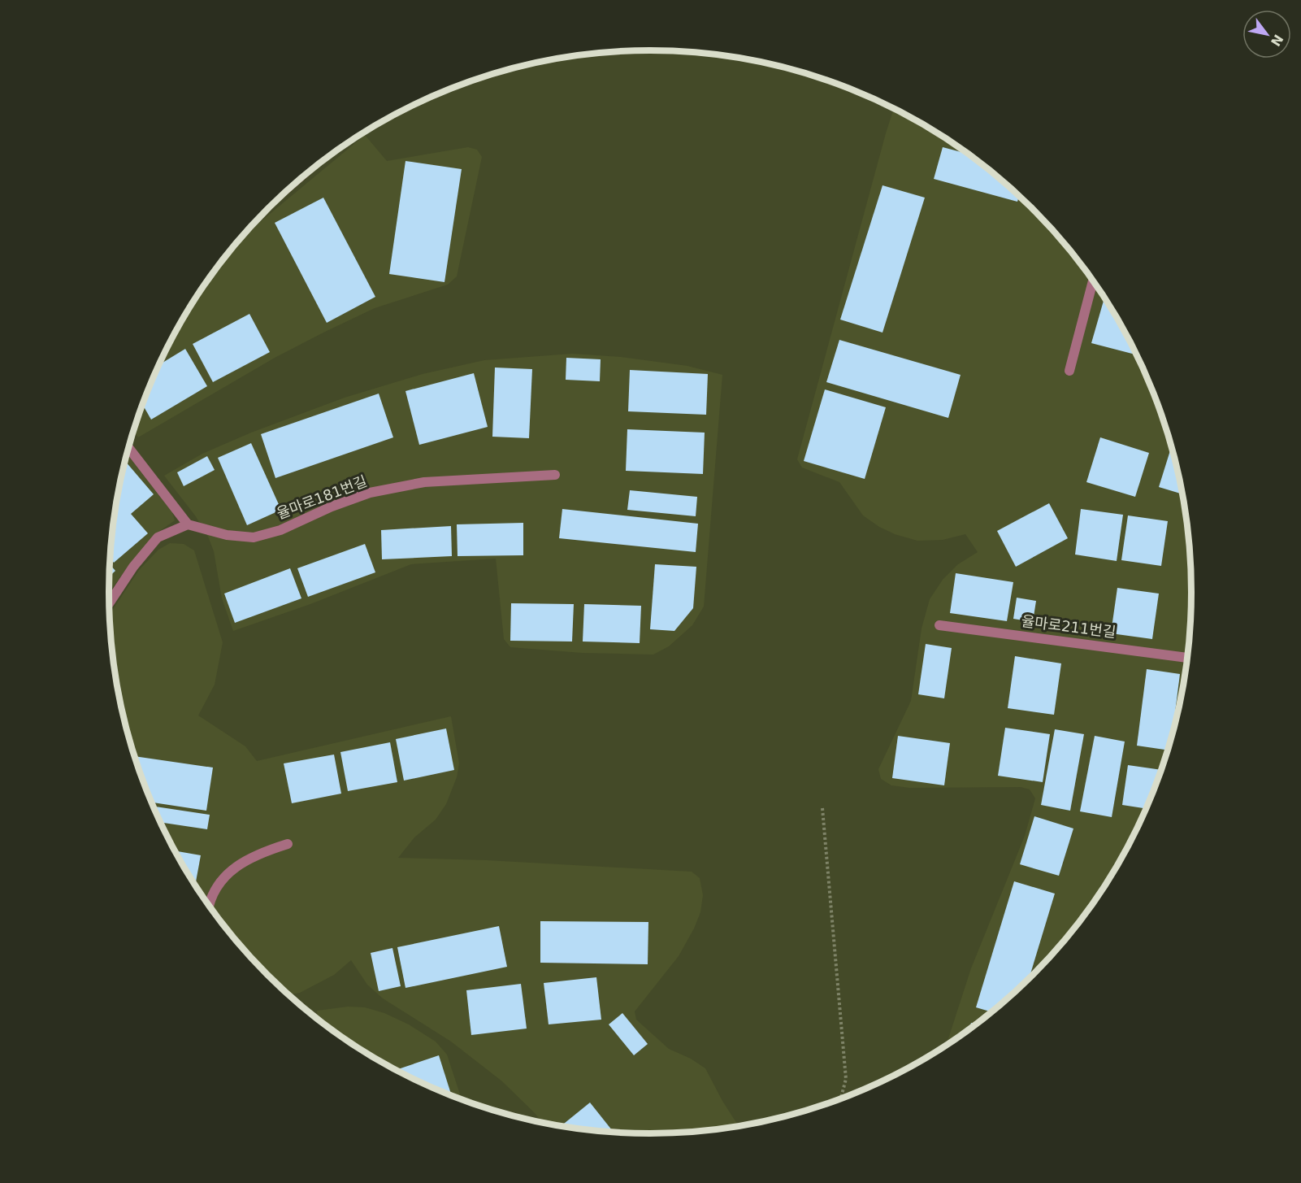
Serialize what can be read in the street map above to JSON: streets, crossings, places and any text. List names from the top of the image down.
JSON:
{
  "streets": {
    "lane": ["율마로181번길", "율마로211번길"]
  },
  "north": "bottom right"
}
